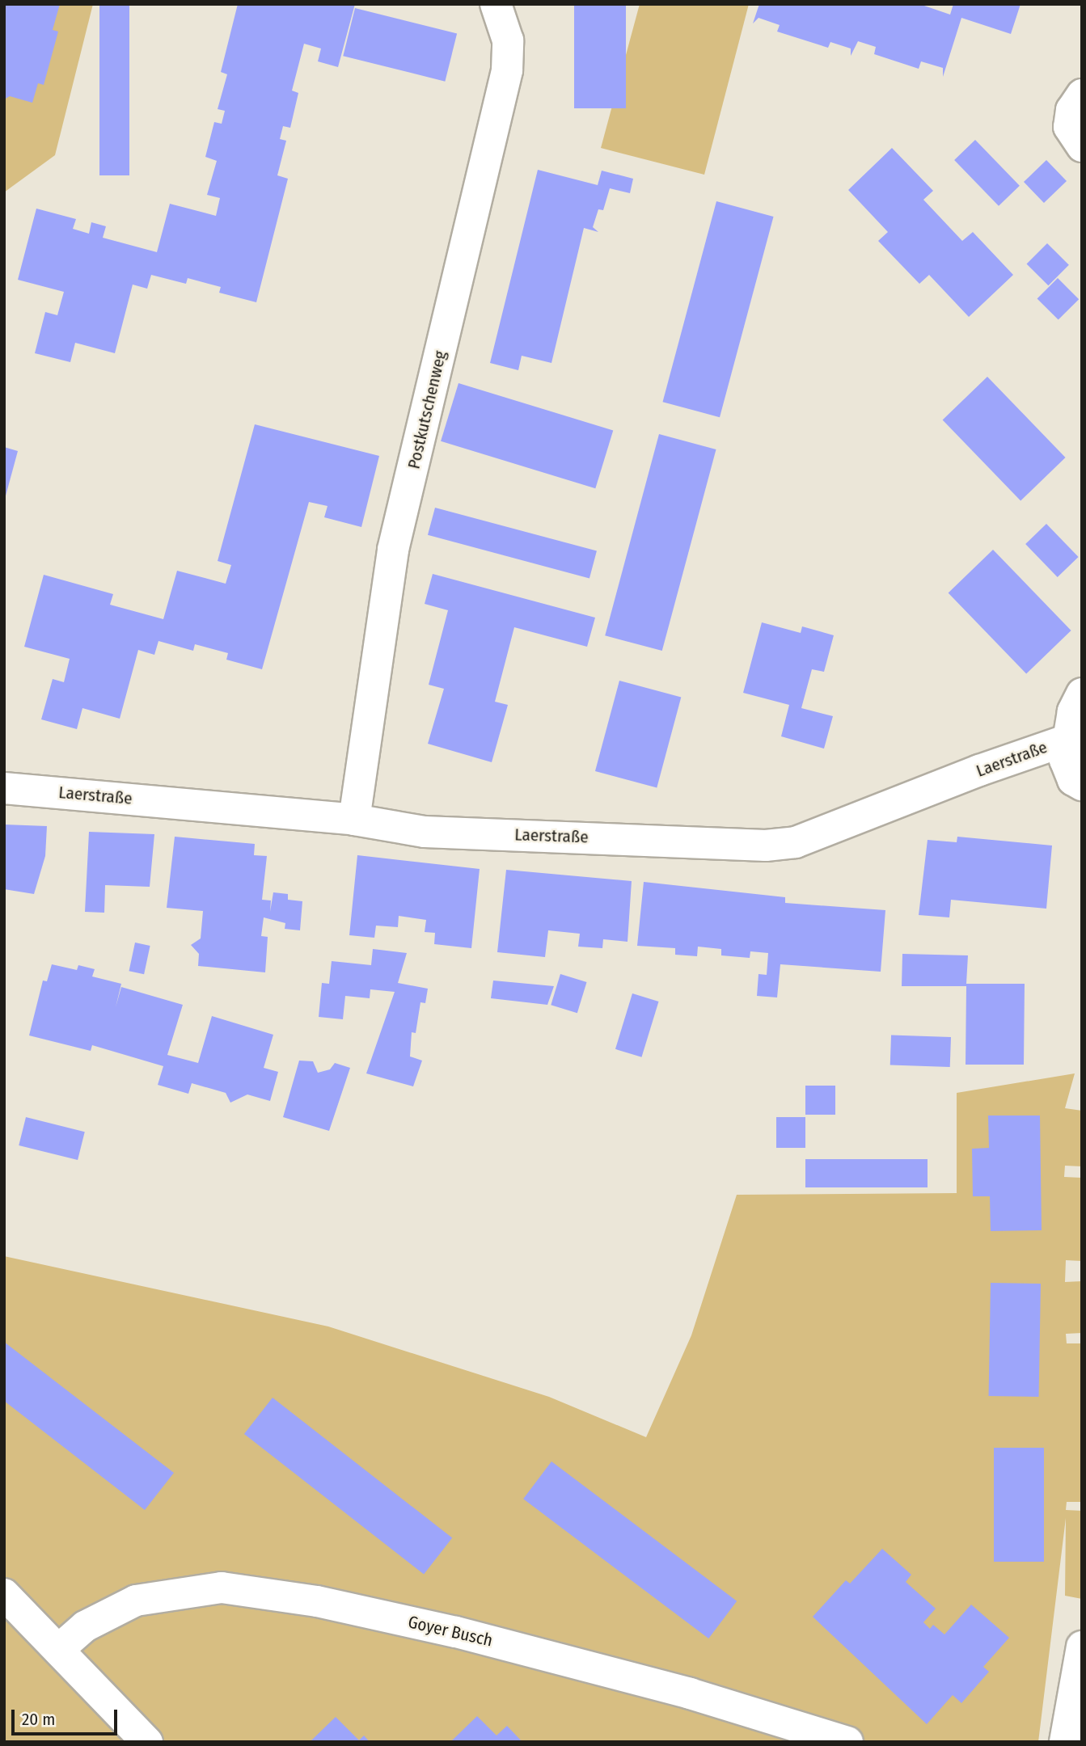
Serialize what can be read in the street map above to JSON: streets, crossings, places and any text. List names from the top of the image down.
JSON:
{
  "streets": {
    "street": ["Postkutschenweg", "Laerstraße", "Goyer Busch"]
  },
  "crossings": [
    ["Postkutschenweg", "Laerstraße"]
  ],
  "scale_bar": "20 m"
}
